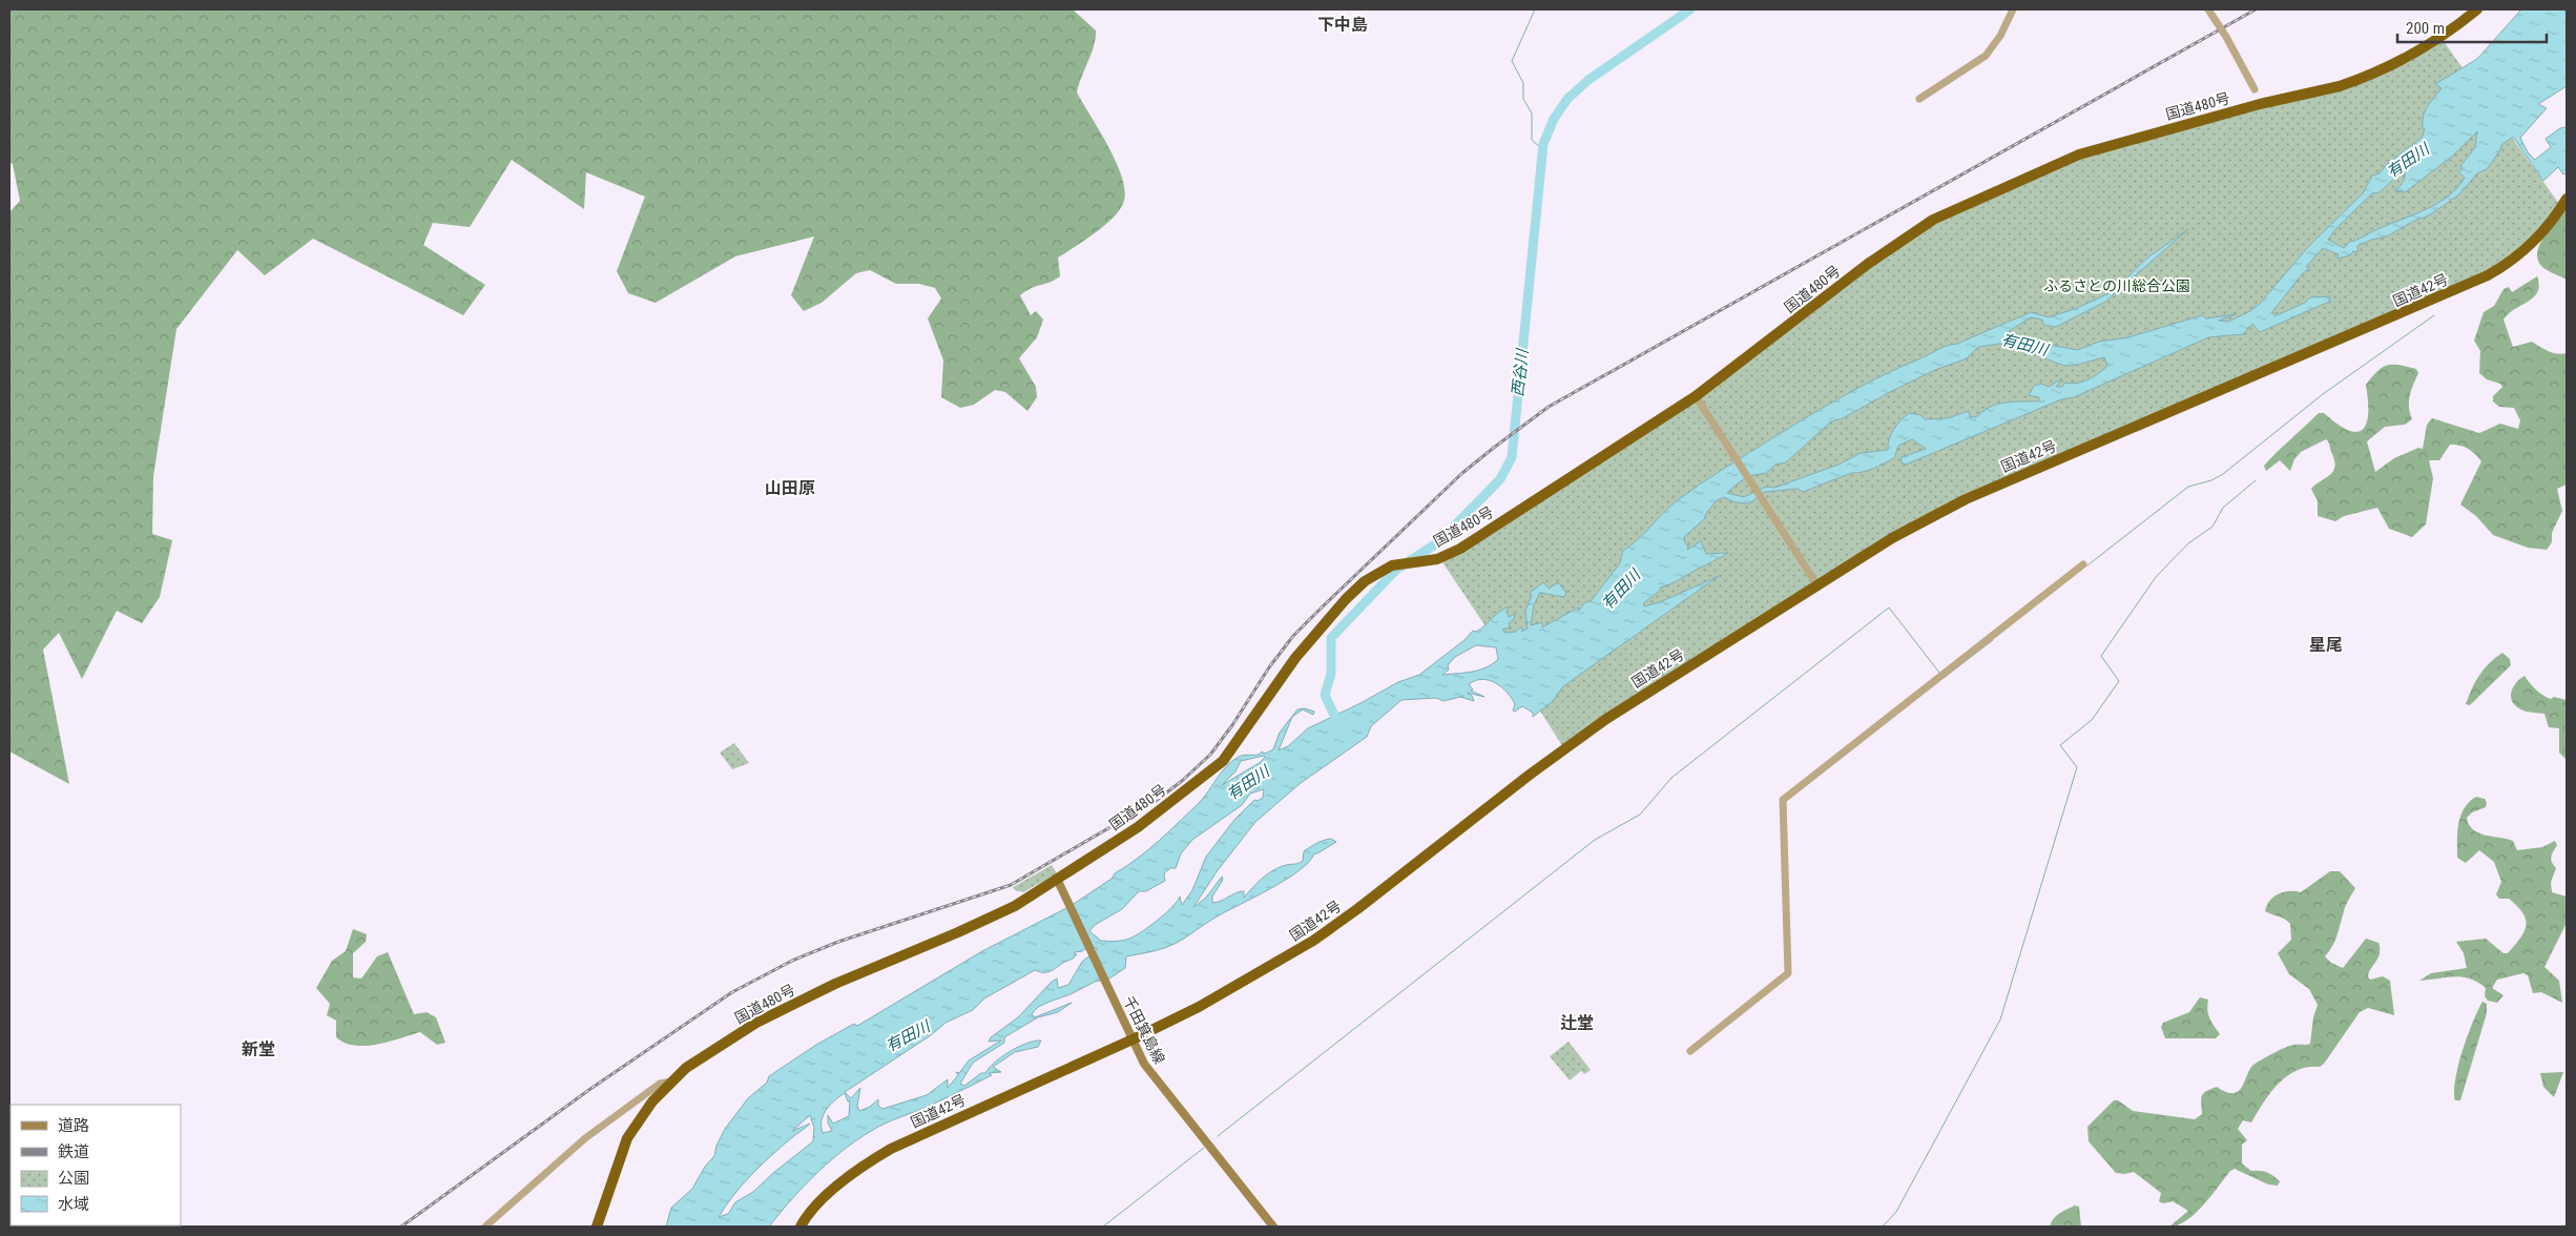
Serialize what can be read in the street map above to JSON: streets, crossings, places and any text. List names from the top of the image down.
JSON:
{
  "streets": {
    "highway": ["国道480号", "国道42号"],
    "main road": ["千田箕島線"]
  },
  "crossings": [
    ["国道480号", "千田箕島線"],
    ["国道42号", "千田箕島線"]
  ],
  "districts": [
    "下中島",
    "山田原",
    "星尾",
    "辻堂",
    "新堂"
  ],
  "water": ["有田川", "西谷川"],
  "parks": ["ふるさとの川総合公園"],
  "legend": [
    "道路",
    "鉄道",
    "公園",
    "水域"
  ],
  "scale_bar": "200 m"
}
